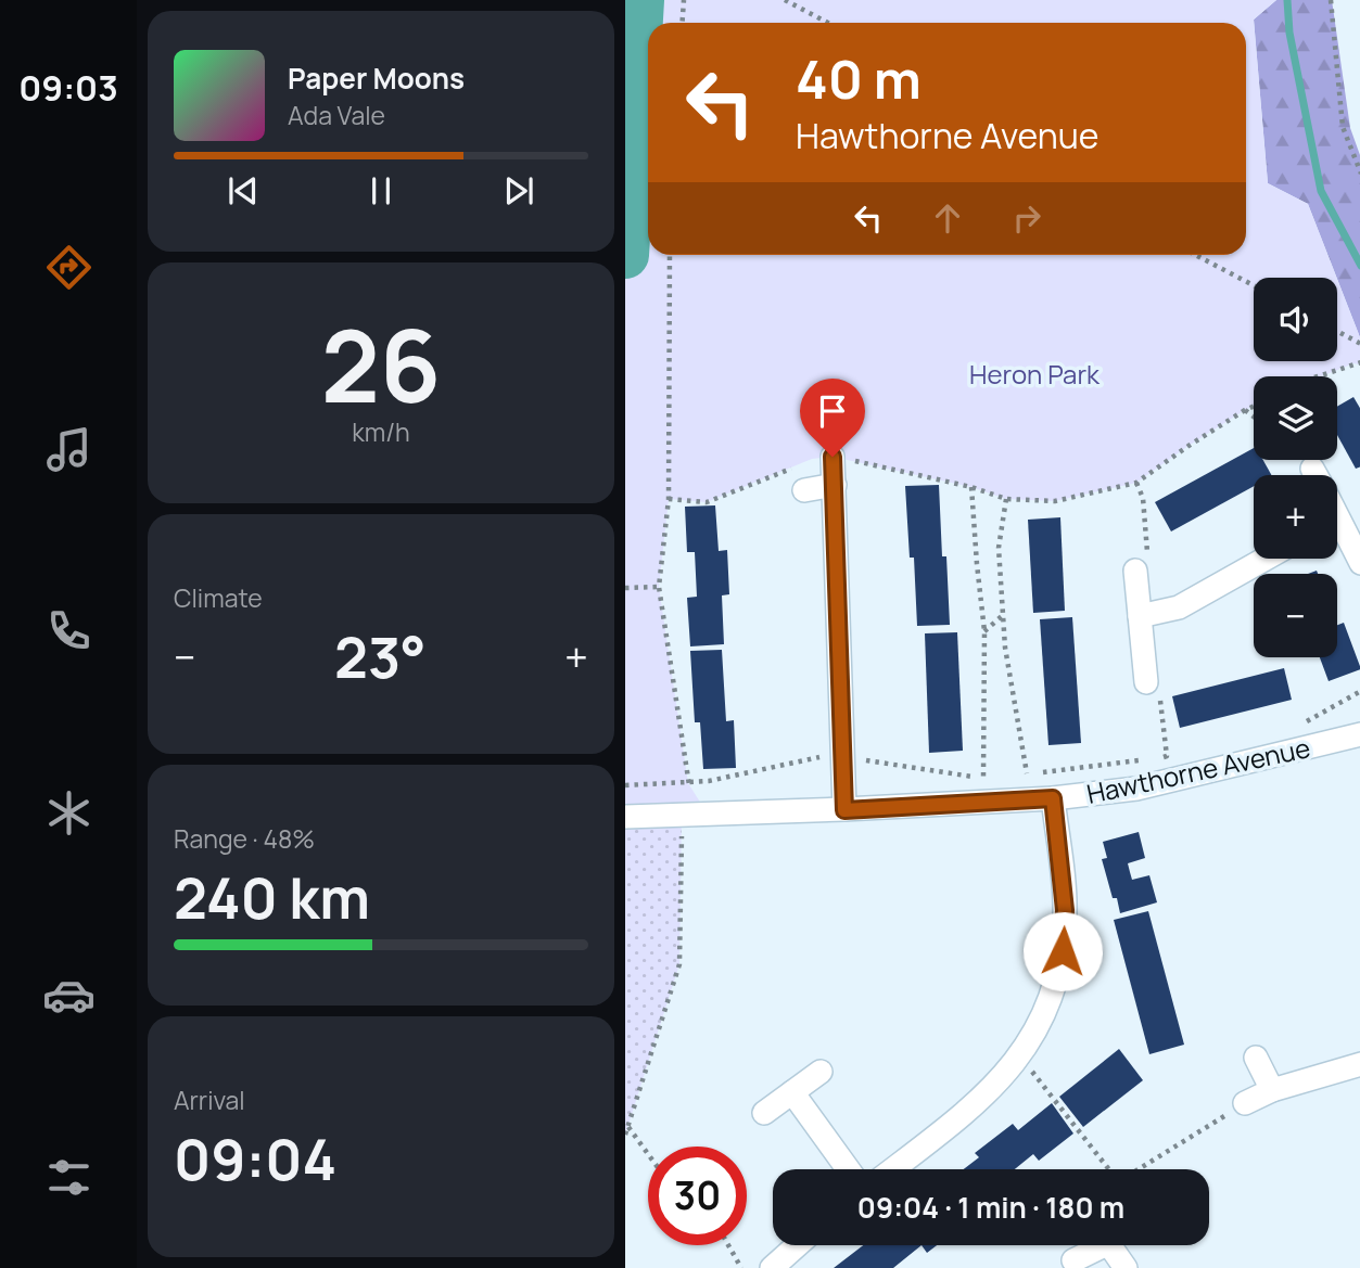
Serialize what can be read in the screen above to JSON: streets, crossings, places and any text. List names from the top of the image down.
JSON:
{
  "streets": {
    "street": ["Hawthorne Avenue"]
  },
  "parks": ["Heron Park"],
  "page": {
    "tabs": "09:03",
    "turn": ["40 m", "Hawthorne Avenue"],
    "song": ["Paper Moons", "Ada Vale"],
    "tile": [
      ["26", "km/h"],
      "Climate",
      ["Range · 48%", "240 km"],
      ["Arrival", "09:04"]
    ],
    "map_buttons": ["+", "−"],
    "heat": ["−", "23°", "+"],
    "limit": "30",
    "trip": "09:04 · 1 min · 180 m"
  }
}
